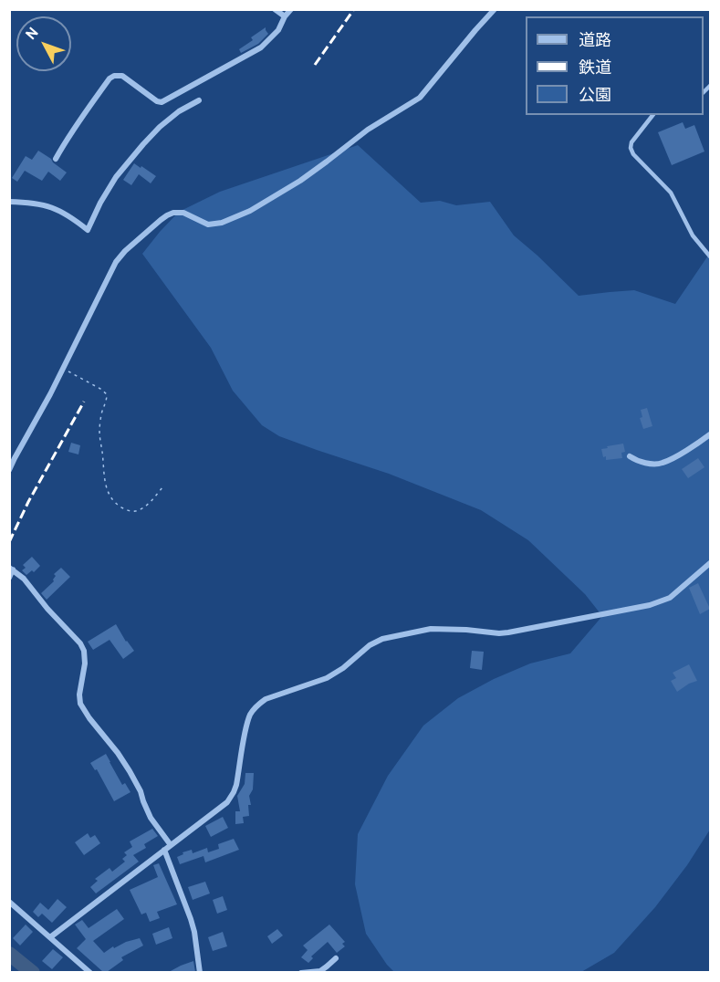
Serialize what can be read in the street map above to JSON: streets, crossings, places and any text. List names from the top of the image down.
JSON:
{
  "legend": ["道路", "鉄道", "公園"],
  "north": "top left"
}
